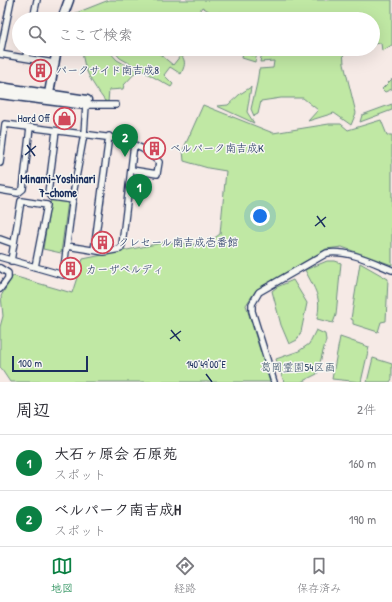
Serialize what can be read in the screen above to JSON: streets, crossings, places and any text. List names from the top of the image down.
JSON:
{
  "districts": ["Minami-Yoshinari 7-chome"],
  "parks": ["葛岡霊園54区画"],
  "places": {
    "building": [
      "パークサイド南吉成8",
      "ベルパーク南吉成K",
      "クレセール南吉成壱番館",
      "カーザベルディ"
    ],
    "shop": ["Hard Off"]
  },
  "scale_bar": "100 m",
  "page": {
    "search": "ここで検索",
    "pins": ["2", "1"],
    "scale": "100 m",
    "heading": ["周辺", "2件"],
    "list": [
      {
        "mark": "1",
        "name": "大石ヶ原会 石原苑",
        "note": "スポット",
        "value": "160 m"
      },
      {
        "mark": "2",
        "name": "ベルパーク南吉成H",
        "note": "スポット",
        "value": "190 m"
      }
    ],
    "nav": ["地図", "経路", "保存済み"]
  },
  "coordinates": ["140°49'00\"E"]
}
